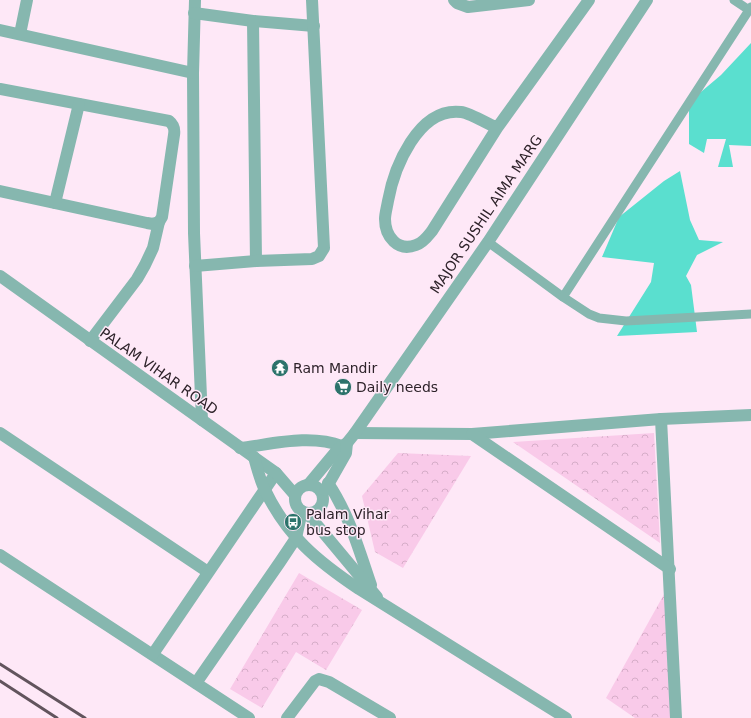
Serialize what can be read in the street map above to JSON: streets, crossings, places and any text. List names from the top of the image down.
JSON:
{
  "streets": {
    "street": ["MAJOR SUSHIL AIMA MARG", "PALAM VIHAR ROAD"]
  },
  "crossings": [
    ["MAJOR SUSHIL AIMA MARG", "PALAM VIHAR ROAD"]
  ],
  "places": {
    "temple": ["Ram Mandir"],
    "supermarket": ["Daily needs"],
    "bus stop": ["Palam Vihar bus stop"]
  }
}
